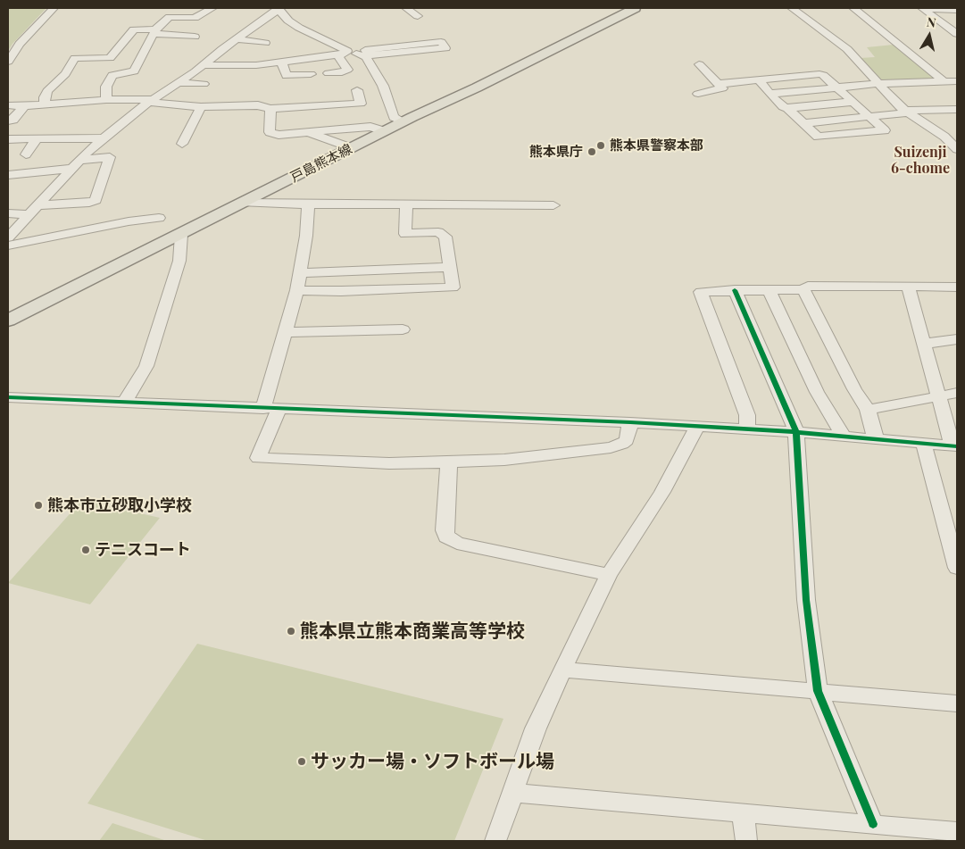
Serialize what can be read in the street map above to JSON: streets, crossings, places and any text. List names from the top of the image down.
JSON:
{
  "streets": {
    "main road": ["戸島熊本線"]
  },
  "districts": ["Suizenji 6-chome"],
  "places": [
    "熊本県警察本部",
    "熊本県庁",
    "熊本市立砂取小学校",
    "テニスコート",
    "熊本県立熊本商業高等学校",
    "サッカー場・ソフトボール場"
  ],
  "north": "top"
}
